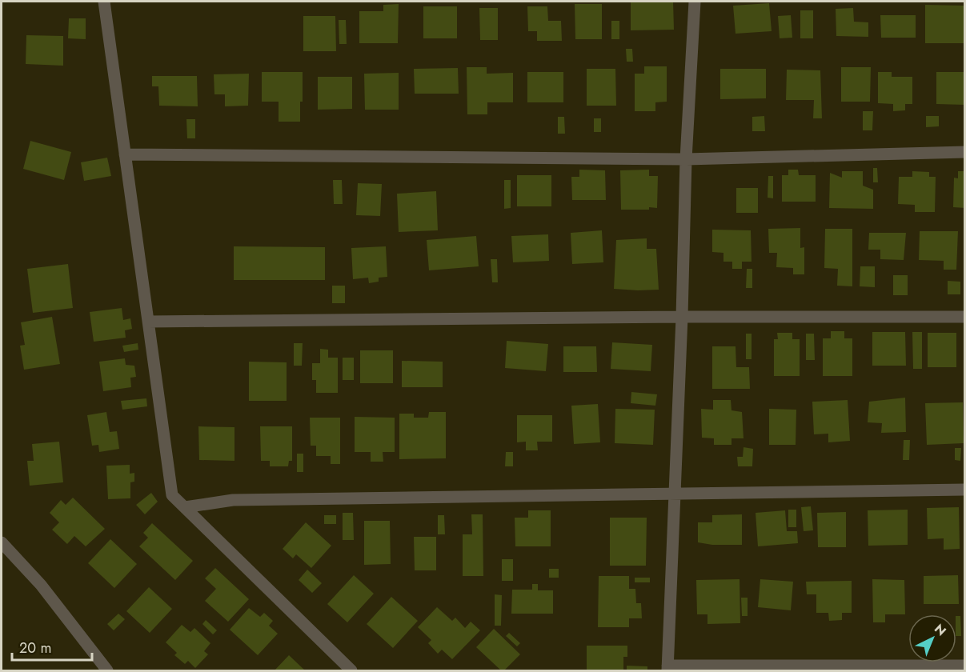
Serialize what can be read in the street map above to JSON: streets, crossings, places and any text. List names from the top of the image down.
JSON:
{
  "scale_bar": "20 m",
  "north": "top right"
}
